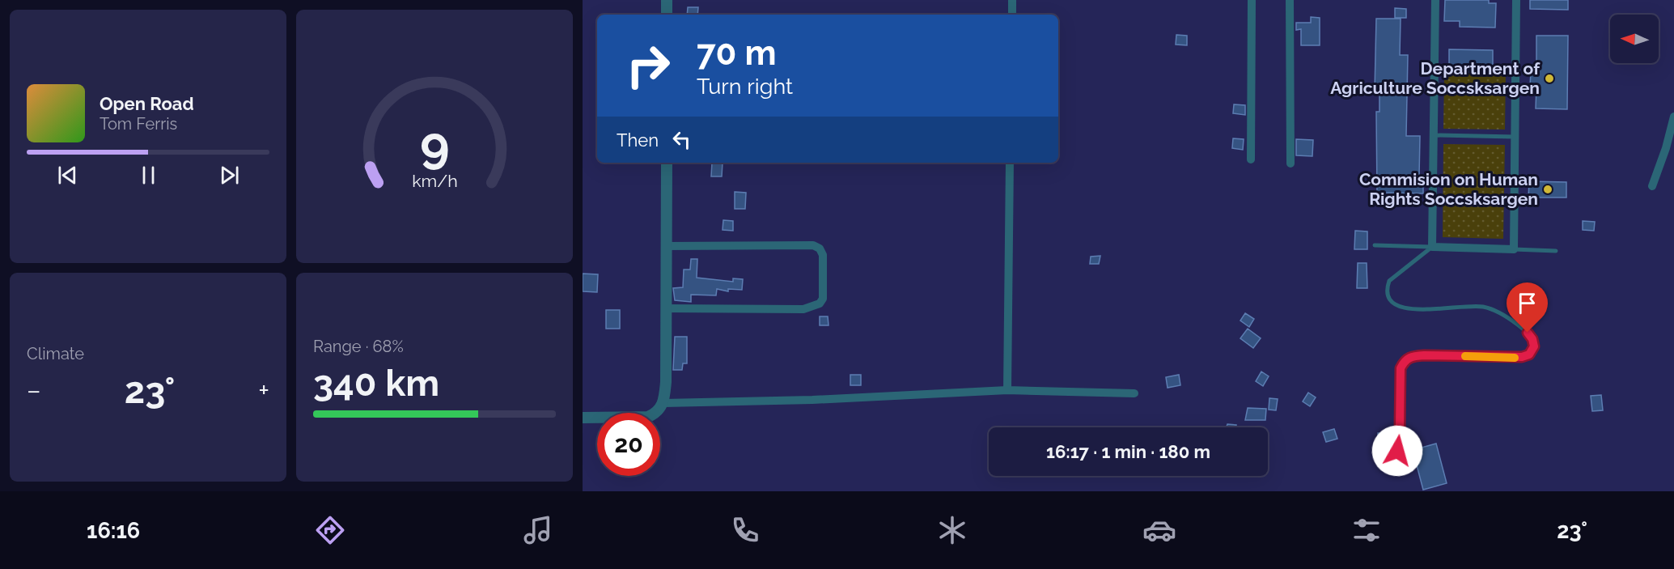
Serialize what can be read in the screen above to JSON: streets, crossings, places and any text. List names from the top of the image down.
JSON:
{
  "places": ["Department of Agriculture Soccsksargen", "Commision on Human Rights Soccsksargen"],
  "north": "left",
  "page": {
    "turn": ["70 m", "Turn right"],
    "song": ["Open Road", "Tom Ferris"],
    "then": "Then",
    "tile": [
      "Climate",
      ["Range · 68%", "340 km"]
    ],
    "heat": ["−", "23°", "+"],
    "limit": "20",
    "trip": "16:17 · 1 min · 180 m",
    "tabs": ["16:16", "23°"],
    "gauge": ["9", "km/h"]
  }
}
